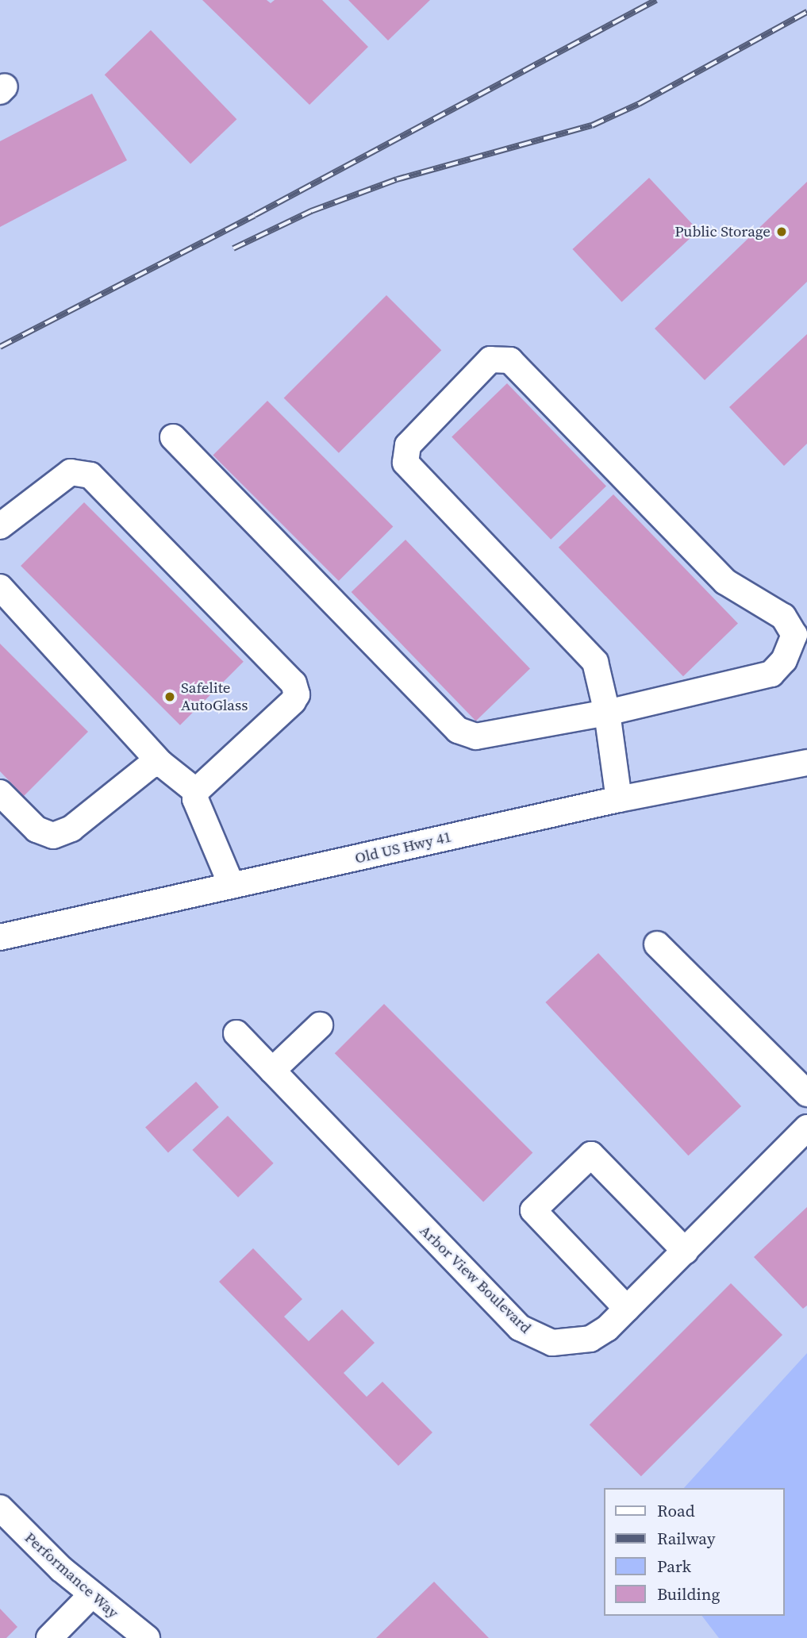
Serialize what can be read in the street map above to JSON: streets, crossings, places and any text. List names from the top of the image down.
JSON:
{
  "streets": {
    "street": ["Old US Hwy 41", "Arbor View Boulevard", "Performance Way"]
  },
  "places": ["Public Storage", "Safelite AutoGlass"],
  "legend": [
    "Road",
    "Railway",
    "Park",
    "Building"
  ]
}
